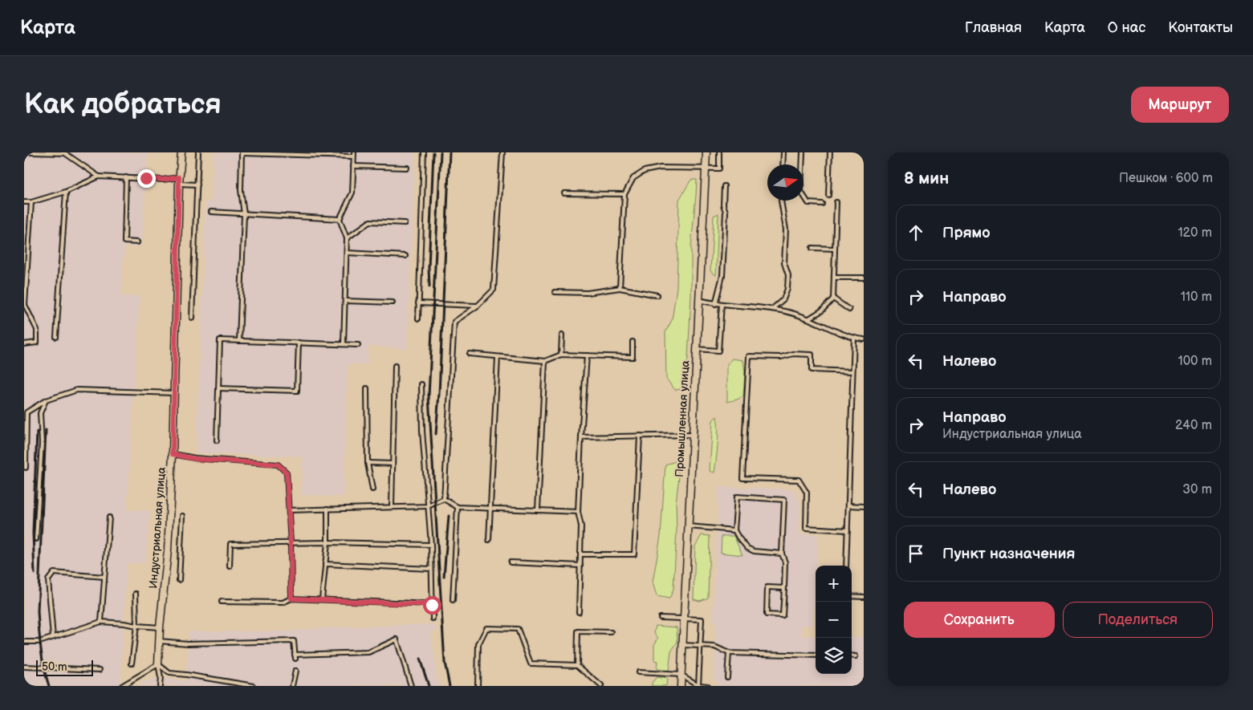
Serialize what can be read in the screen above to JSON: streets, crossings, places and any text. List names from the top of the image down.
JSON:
{
  "streets": {
    "street": ["Промышленная улица", "Индустриальная улица"]
  },
  "scale_bar": "50 m",
  "north": "right",
  "page": {
    "header": "Карта",
    "nav": [
      "Главная",
      "Карта",
      "О нас",
      "Контакты"
    ],
    "buttons": [
      "Маршрут",
      ["Сохранить", "Поделиться"]
    ],
    "title": "Как добраться",
    "heading": ["8 мин", "Пешком · 600 m"],
    "list": [
      ["Прямо", "120 m"],
      ["Направо", "110 m"],
      ["Налево", "100 m"],
      ["Направо", "Индустриальная улица", "240 m"],
      ["Налево", "30 m"],
      "Пункт назначения"
    ],
    "map_buttons": ["+", "−"],
    "scale": "50 m"
  }
}
